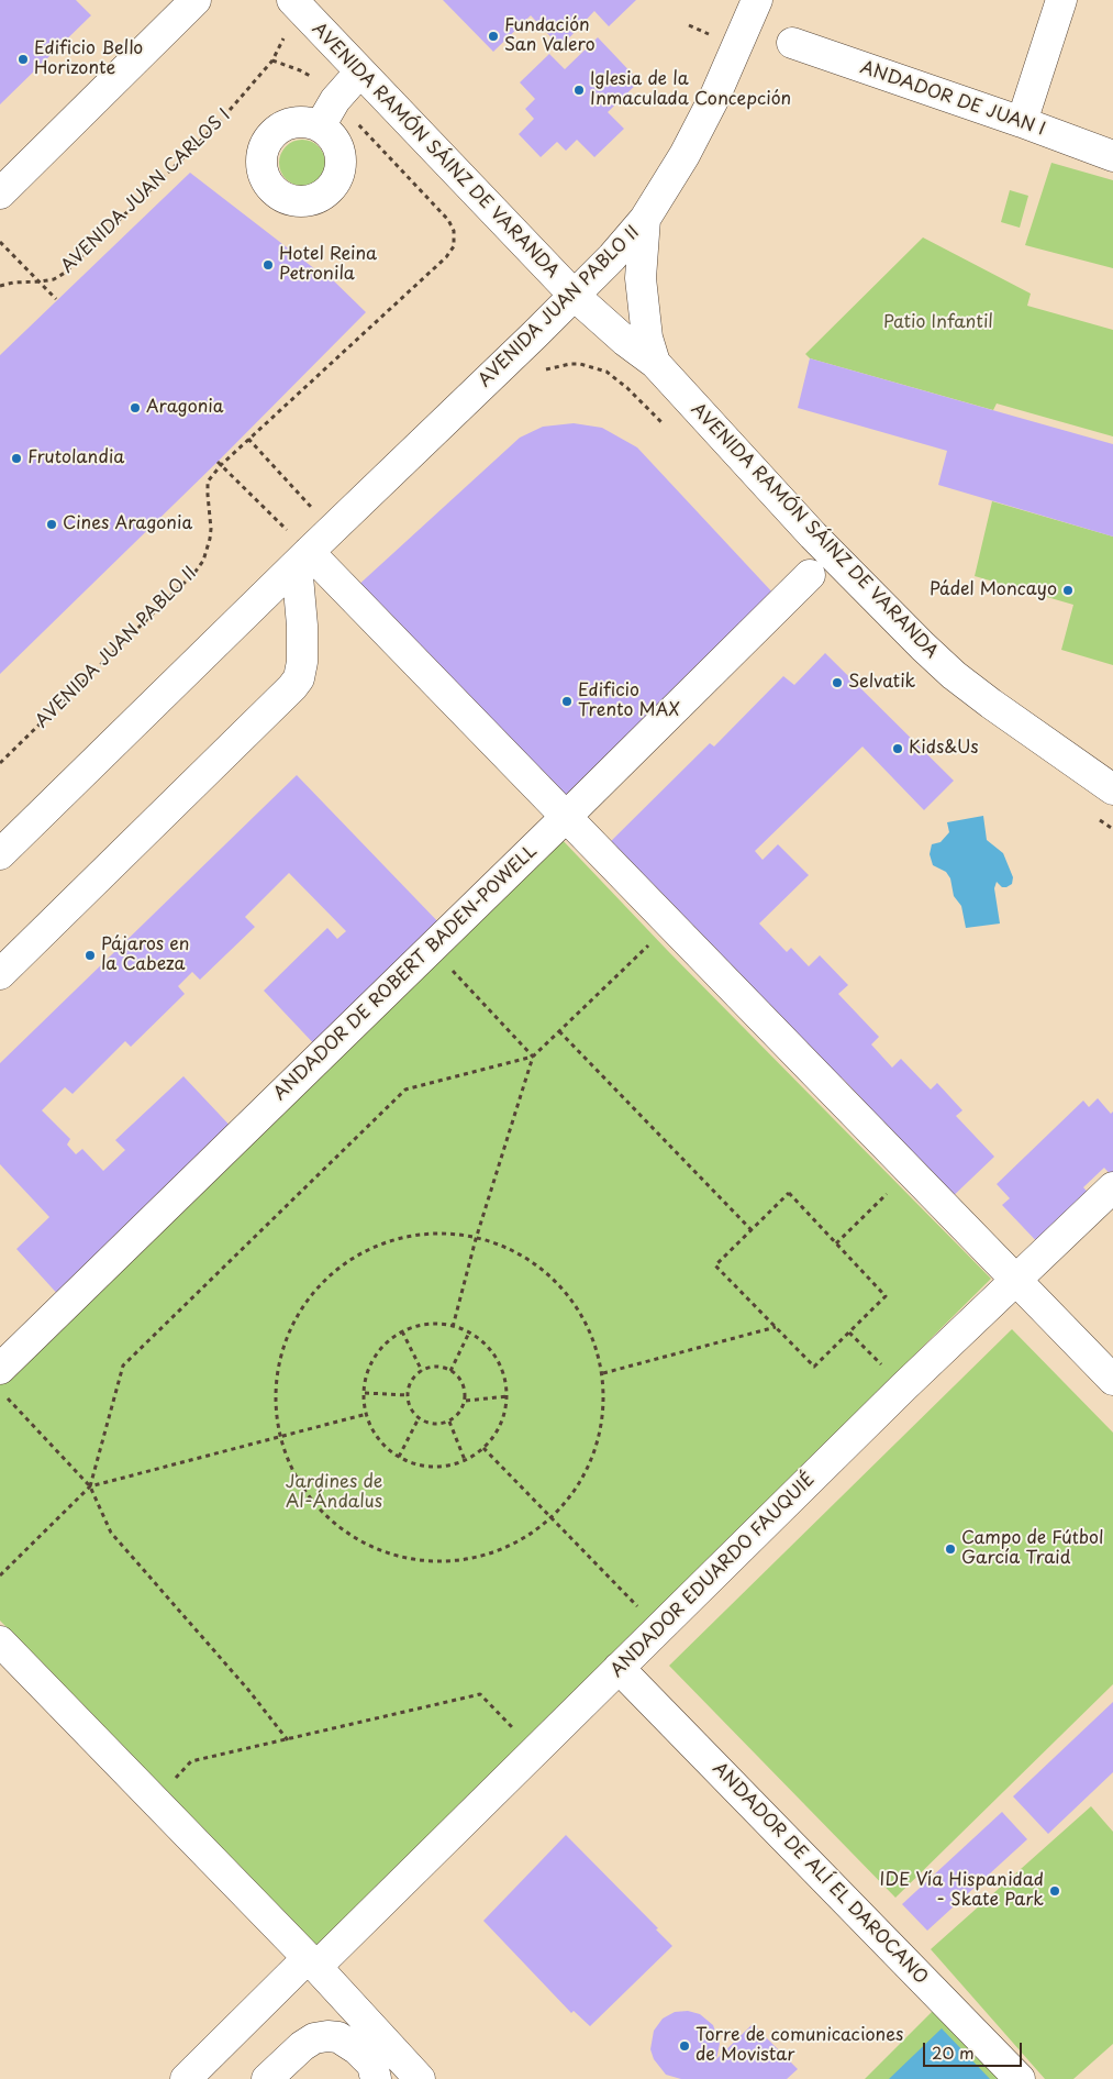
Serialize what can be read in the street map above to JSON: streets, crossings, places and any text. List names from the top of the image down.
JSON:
{
  "streets": {
    "street": [
      "ANDADOR DE JUAN I",
      "AVENIDA RAMÓN SÁINZ DE VARANDA",
      "AVENIDA JUAN PABLO II",
      "ANDADOR DE ROBERT BADEN-POWELL",
      "ANDADOR EDUARDO FAUQUIÉ",
      "ANDADOR DE ALÍ EL DAROCANO"
    ],
    "path": ["AVENIDA JUAN CARLOS I"]
  },
  "crossings": [
    ["AVENIDA RAMÓN SÁINZ DE VARANDA", "AVENIDA JUAN CARLOS I"],
    ["AVENIDA RAMÓN SÁINZ DE VARANDA", "AVENIDA JUAN PABLO II"],
    ["ANDADOR EDUARDO FAUQUIÉ", "ANDADOR DE ALÍ EL DAROCANO"]
  ],
  "parks": ["Patio Infantil", "Jardines de Al-Ándalus"],
  "places": [
    "Fundación San Valero",
    "Edificio Bello Horizonte",
    "Iglesia de la Inmaculada Concepción",
    "Hotel Reina Petronila",
    "Aragonia",
    "Frutolandia",
    "Cines Aragonia",
    "Pádel Moncayo",
    "Selvatik",
    "Edificio Trento MAX",
    "Kids&Us",
    "Pájaros en la Cabeza",
    "Campo de Fútbol García Traid",
    "IDE Vía Hispanidad - Skate Park",
    "Torre de comunicaciones de Movistar"
  ],
  "scale_bar": "20 m"
}
